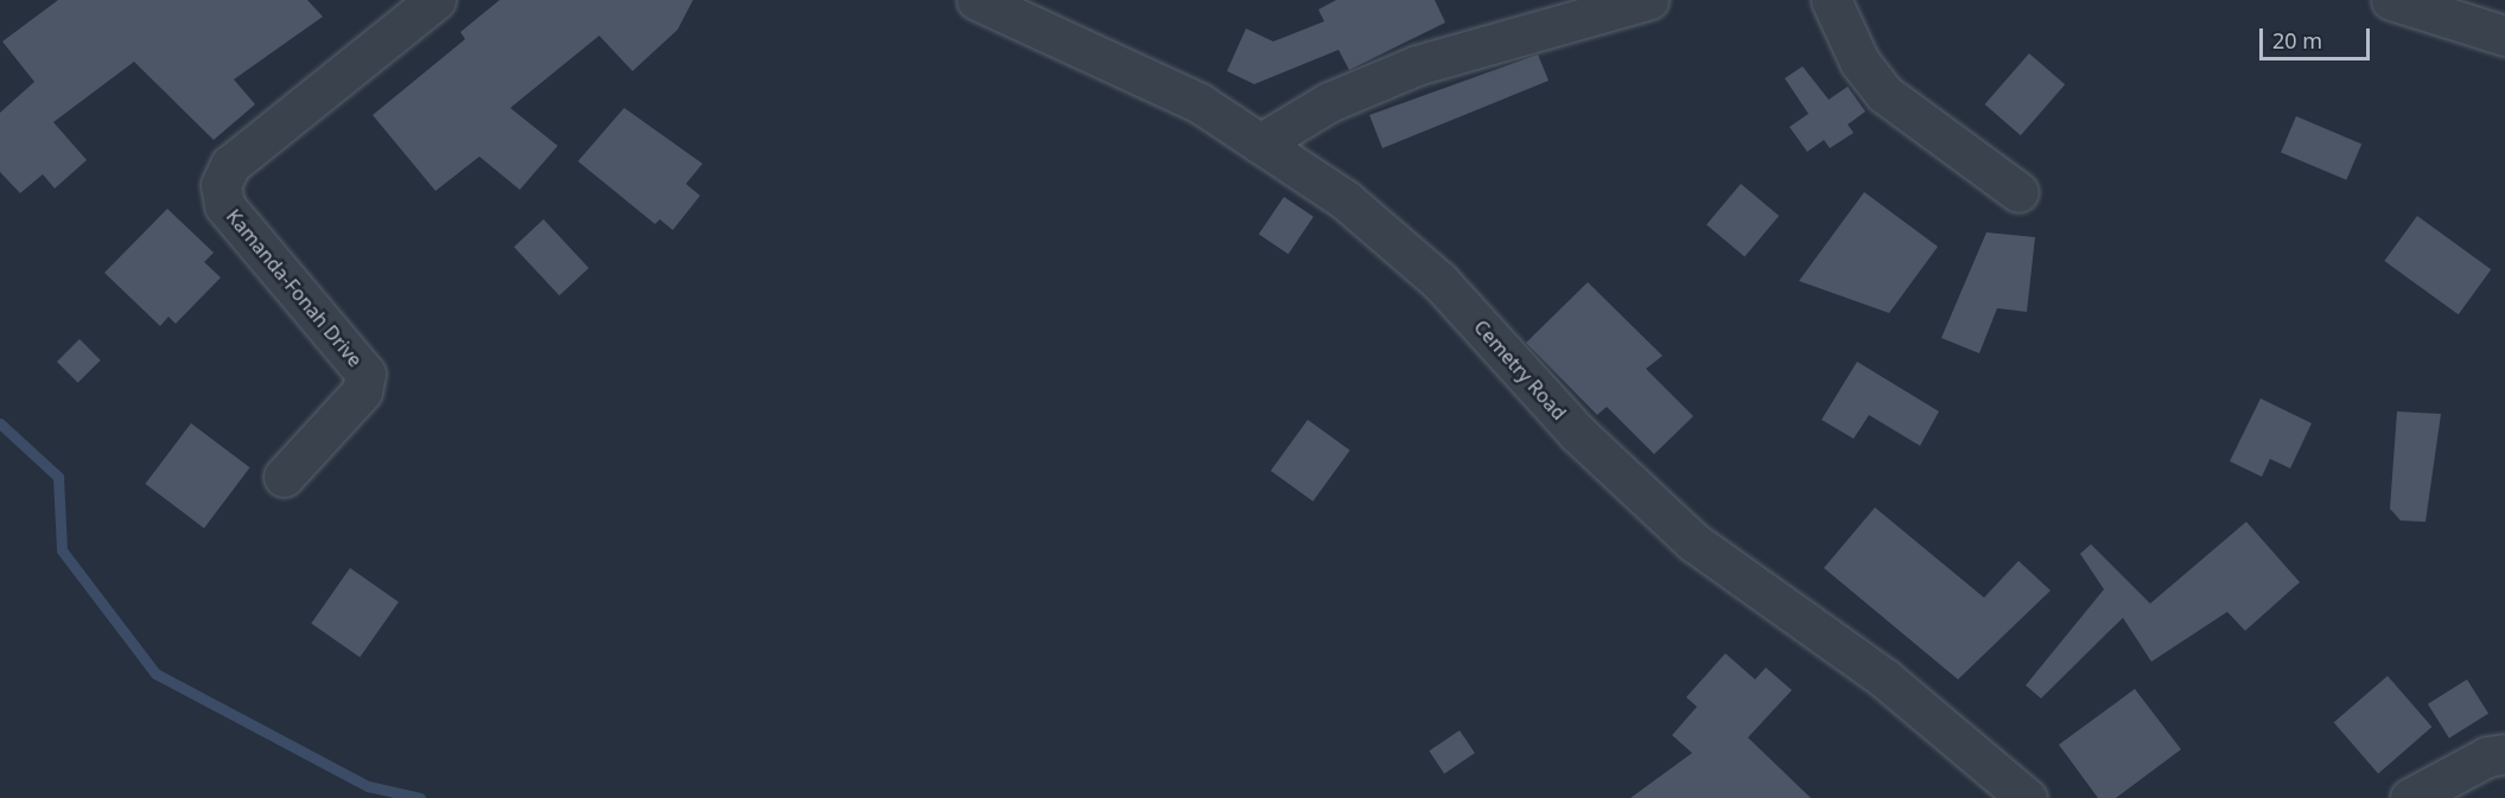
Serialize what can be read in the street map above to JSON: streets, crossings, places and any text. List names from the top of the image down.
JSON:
{
  "streets": {
    "street": ["Kamanda-Fonah Drive", "Cemetry Road"]
  },
  "scale_bar": "20 m"
}
